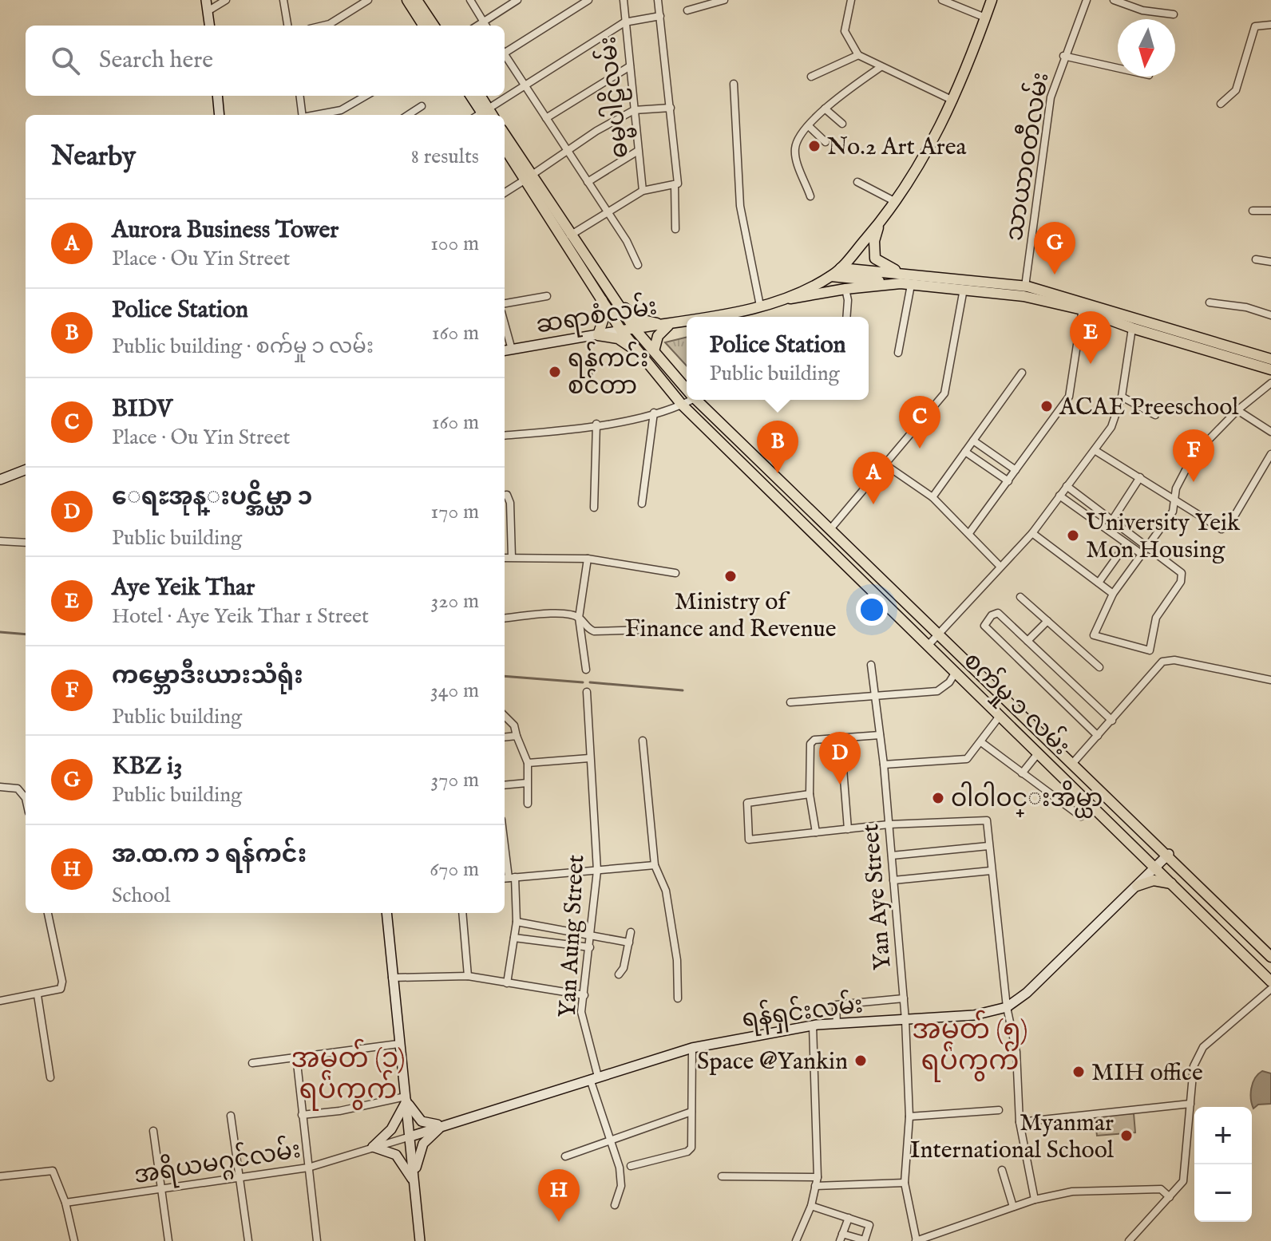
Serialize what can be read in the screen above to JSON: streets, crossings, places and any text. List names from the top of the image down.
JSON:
{
  "streets": {
    "main road": ["ဆရာစံလမ်း", "စက်မှု ၁ လမ်း", "ရန်ရှင်းလမ်း"],
    "street": [
      "ဓမ္မပါဠိလမ်း",
      "သာယာဝတီလမ်း",
      "Yan Aye Street",
      "Yan Aung Street",
      "အရိယမဂ္ဂင်လမ်း"
    ]
  },
  "crossings": [
    ["စက်မှု ၁ လမ်း", "ရန်ရှင်းလမ်း"],
    ["Yan Aye Street", "ရန်ရှင်းလမ်း"],
    ["Yan Aung Street", "ရန်ရှင်းလမ်း"],
    ["ရန်ရှင်းလမ်း", "အရိယမဂ္ဂင်လမ်း"]
  ],
  "districts": ["အမှတ် (၅) ရပ်ကွက်", "အမှတ် (၁) ရပ်ကွက်"],
  "places": [
    "No.2 Art Area",
    "ရန်ကင်း စင်တာ",
    "ACAE Preeschool",
    "University Yeik Mon Housing",
    "Ministry of Finance and Revenue",
    "ဝါဝါဝင္းအိမ္ယာ",
    "Space @Yankin",
    "MIH office",
    "Myanmar International School"
  ],
  "north": "bottom",
  "page": {
    "search": "Search here",
    "heading": ["Nearby", "8 results"],
    "list": [
      {
        "mark": "A",
        "name": "Aurora Business Tower",
        "note": "Place · Ou Yin Street",
        "value": "100 m"
      },
      {
        "mark": "B",
        "name": "Police Station",
        "note": "Public building · စက်မှု ၁ လမ်း",
        "value": "160 m"
      },
      {
        "mark": "C",
        "name": "BIDV",
        "note": "Place · Ou Yin Street",
        "value": "160 m"
      },
      {
        "mark": "D",
        "name": "ေရႊအုန္းပင္အိမ္ယာ ၁",
        "note": "Public building",
        "value": "170 m"
      },
      {
        "mark": "E",
        "name": "Aye Yeik Thar",
        "note": "Hotel · Aye Yeik Thar 1 Street",
        "value": "320 m"
      },
      {
        "mark": "F",
        "name": "ကမ္ဘောဒီးယားသံရုံး",
        "note": "Public building",
        "value": "340 m"
      },
      {
        "mark": "G",
        "name": "KBZ i3",
        "note": "Public building",
        "value": "370 m"
      },
      {
        "mark": "H",
        "name": "အ.ထ.က ၁ ရန်ကင်း",
        "note": "School",
        "value": "670 m"
      }
    ],
    "pins": [
      "G",
      "E",
      "C",
      "B",
      "F",
      "A",
      "D",
      "H"
    ],
    "popup": ["Police Station", "Public building"],
    "map_buttons": ["+", "−"]
  }
}
